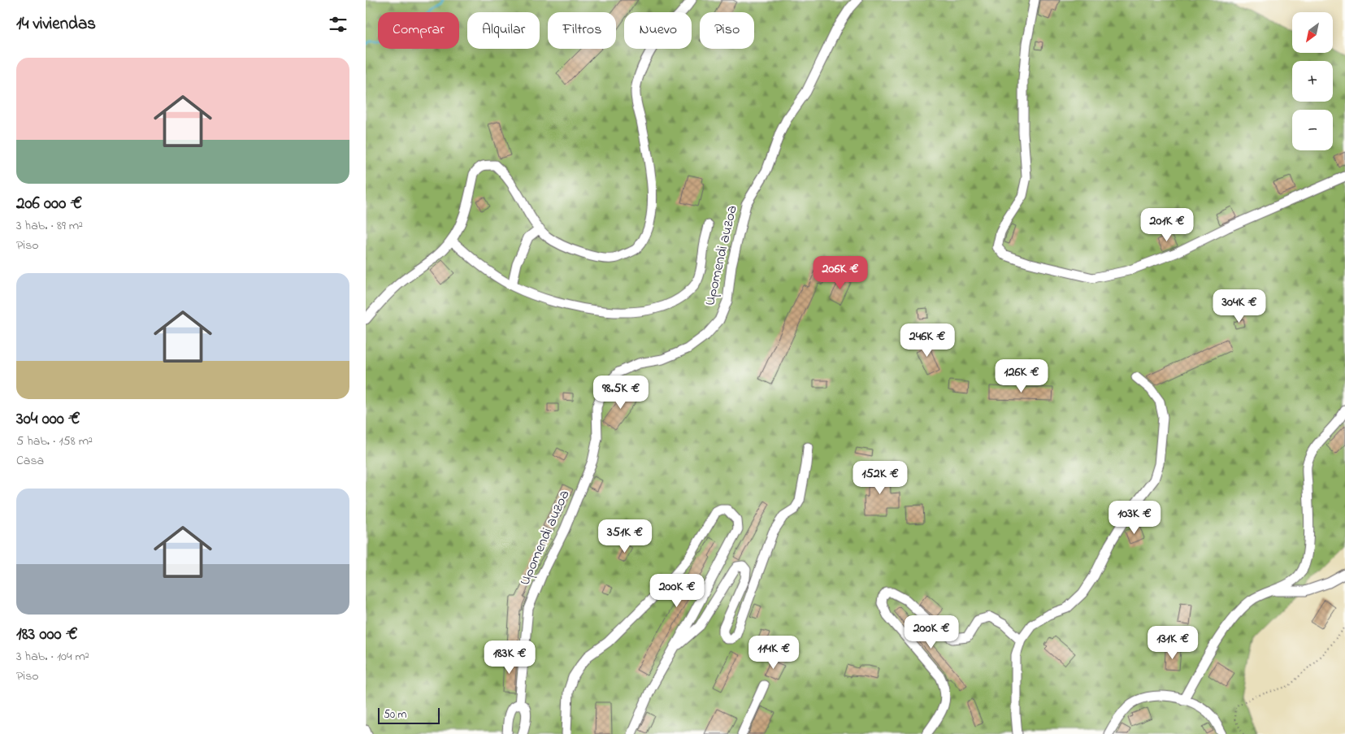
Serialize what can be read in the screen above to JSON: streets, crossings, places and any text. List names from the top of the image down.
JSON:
{
  "streets": {
    "lane": ["Upomendi auzoa"]
  },
  "scale_bar": "50 m",
  "north": "bottom left",
  "page": {
    "heading": "14 viviendas",
    "map_buttons": ["+", "−"],
    "chip": [
      "Comprar",
      "Alquilar",
      "Filtros",
      "Nuevo",
      "Piso"
    ],
    "list": [
      {
        "name": "206 000 €",
        "note": "3 hab. · 89 m² · Piso"
      },
      {
        "name": "304 000 €",
        "note": "5 hab. · 158 m² · Casa"
      },
      {
        "name": "183 000 €",
        "note": "3 hab. · 104 m² · Piso"
      }
    ],
    "price": [
      "201K €",
      "206K €",
      "304K €",
      "246K €",
      "126K €",
      "98.5K €",
      "152K €",
      "103K €",
      "351K €",
      "200K €",
      "200K €",
      "131K €",
      "114K €",
      "183K €"
    ],
    "scale": "50 m"
  }
}
